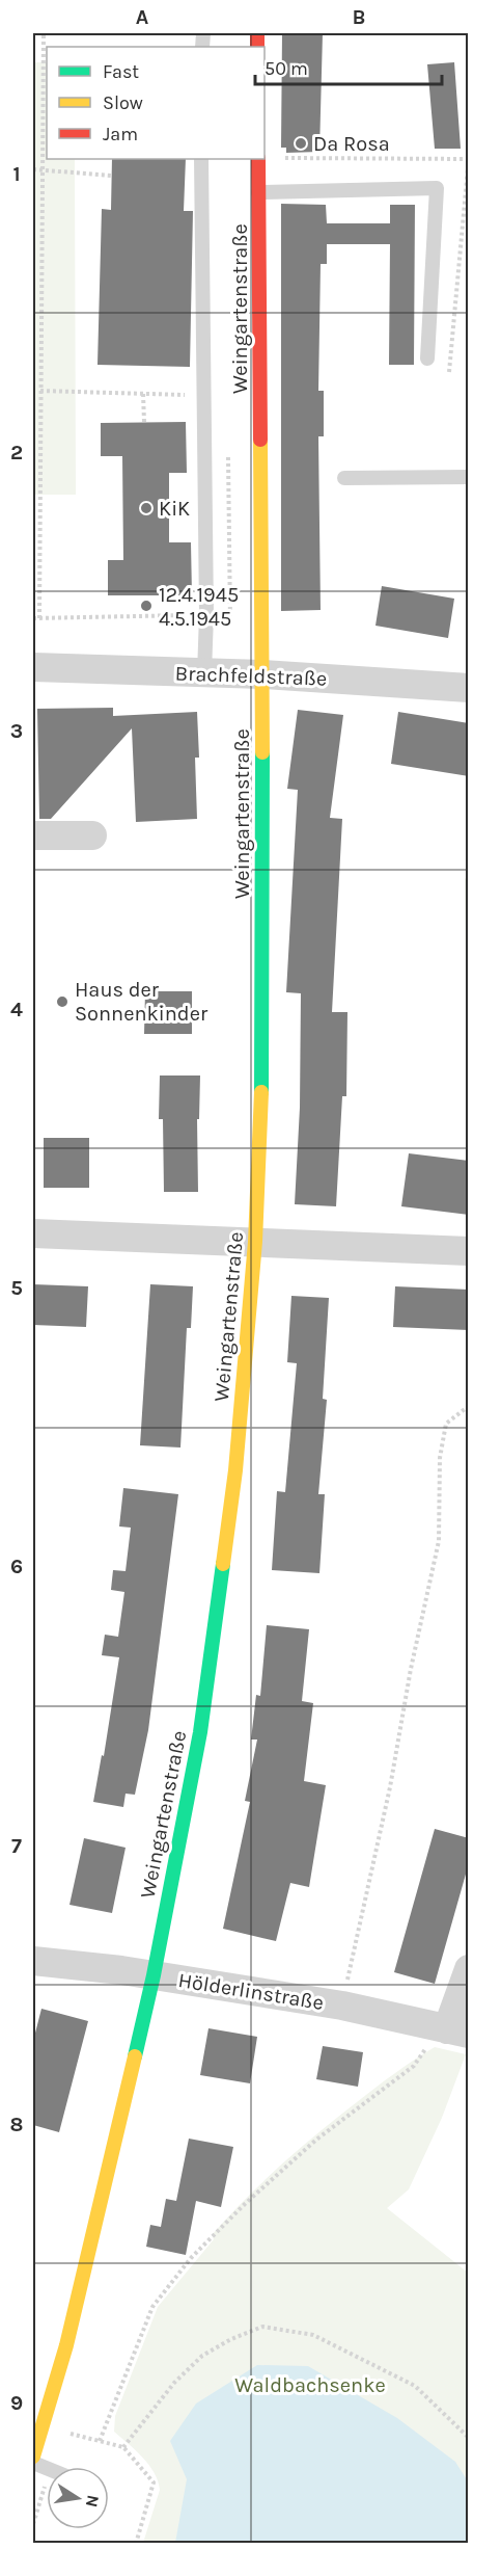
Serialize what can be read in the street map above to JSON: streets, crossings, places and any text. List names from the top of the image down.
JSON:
{
  "streets": {
    "street": ["Weingartenstraße", "Brachfeldstraße", "Hölderlinstraße"]
  },
  "crossings": [
    ["Weingartenstraße", "Brachfeldstraße"],
    ["Weingartenstraße", "Hölderlinstraße"]
  ],
  "parks": ["Waldbachsenke"],
  "places": [
    "Da Rosa",
    "KiK",
    "12.4.1945 4.5.1945",
    "Haus der Sonnenkinder"
  ],
  "legend": ["Fast", "Slow", "Jam"],
  "scale_bar": "50 m",
  "north": "right",
  "grid": {
    "columns": ["A", "B"],
    "rows": [
      "1",
      "2",
      "3",
      "4",
      "5",
      "6",
      "7",
      "8",
      "9"
    ]
  }
}
